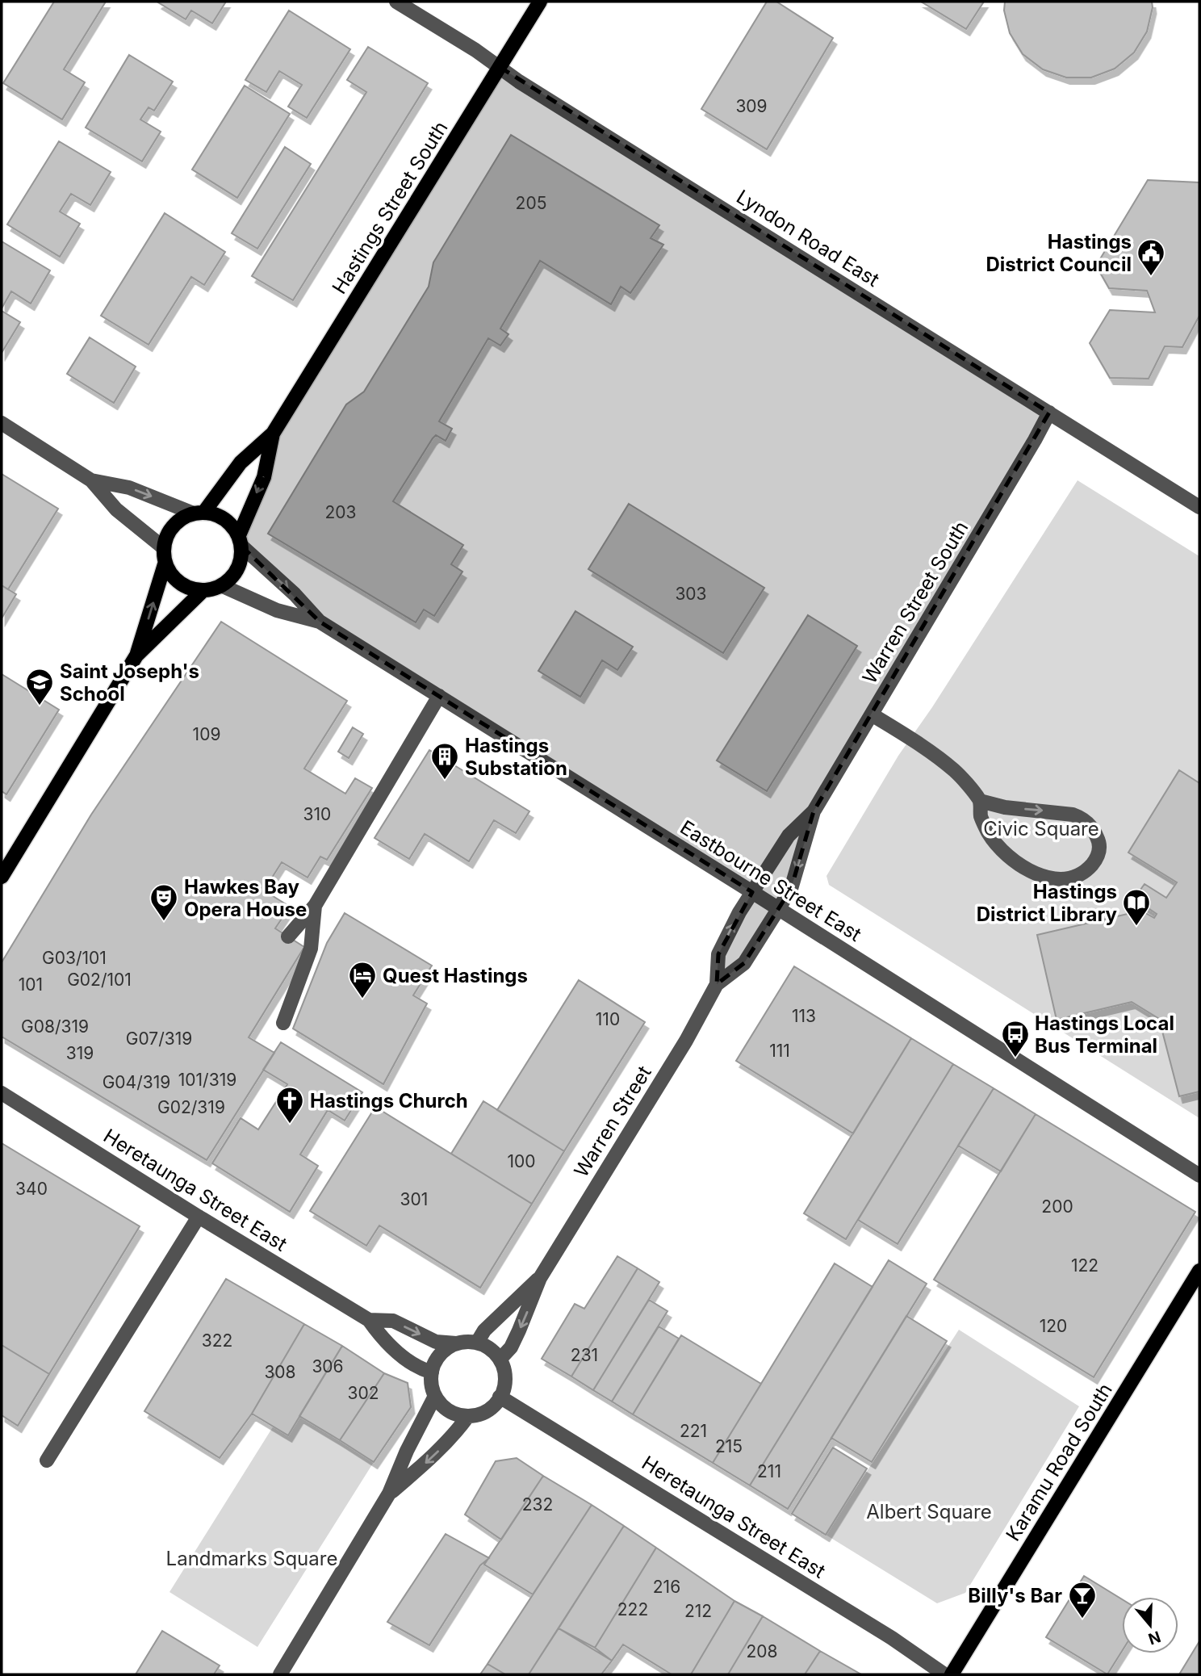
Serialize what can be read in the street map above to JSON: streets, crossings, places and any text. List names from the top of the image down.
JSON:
{
  "streets": {
    "main road": ["Hastings Street South", "Karamu Road South"],
    "street": [
      "Lyndon Road East",
      "Warren Street South",
      "Eastbourne Street East",
      "Warren Street",
      "Heretaunga Street East"
    ]
  },
  "crossings": [
    ["Hastings Street South", "Lyndon Road East"],
    ["Hastings Street South", "Eastbourne Street East"],
    ["Lyndon Road East", "Warren Street South"],
    ["Warren Street South", "Warren Street"],
    ["Eastbourne Street East", "Warren Street"],
    ["Warren Street", "Heretaunga Street East"]
  ],
  "parks": ["Civic Square", "Albert Square", "Landmarks Square"],
  "places": {
    "public building": ["Hastings District Council"],
    "school or university": ["Saint Joseph's School"],
    "building": ["Hastings Substation"],
    "theatre": ["Hawkes Bay Opera House"],
    "library": ["Hastings District Library"],
    "hotel": ["Quest Hastings"],
    "bus stop": ["Hastings Local Bus Terminal"],
    "church": ["Hastings Church"],
    "bar": ["Billy's Bar"]
  },
  "house_numbers": [
    "309",
    "205",
    "203",
    "303",
    "109",
    "310",
    "G03/101",
    "G02/101",
    "101",
    "113",
    "110",
    "G08/319",
    "G07/319",
    "111",
    "319",
    "101/319",
    "G04/319",
    "G02/319",
    "100",
    "340",
    "301",
    "200",
    "122",
    "120",
    "322",
    "231",
    "306",
    "308",
    "302",
    "221",
    "215",
    "211",
    "232",
    "216",
    "222",
    "212",
    "208"
  ],
  "north": "bottom"
}
